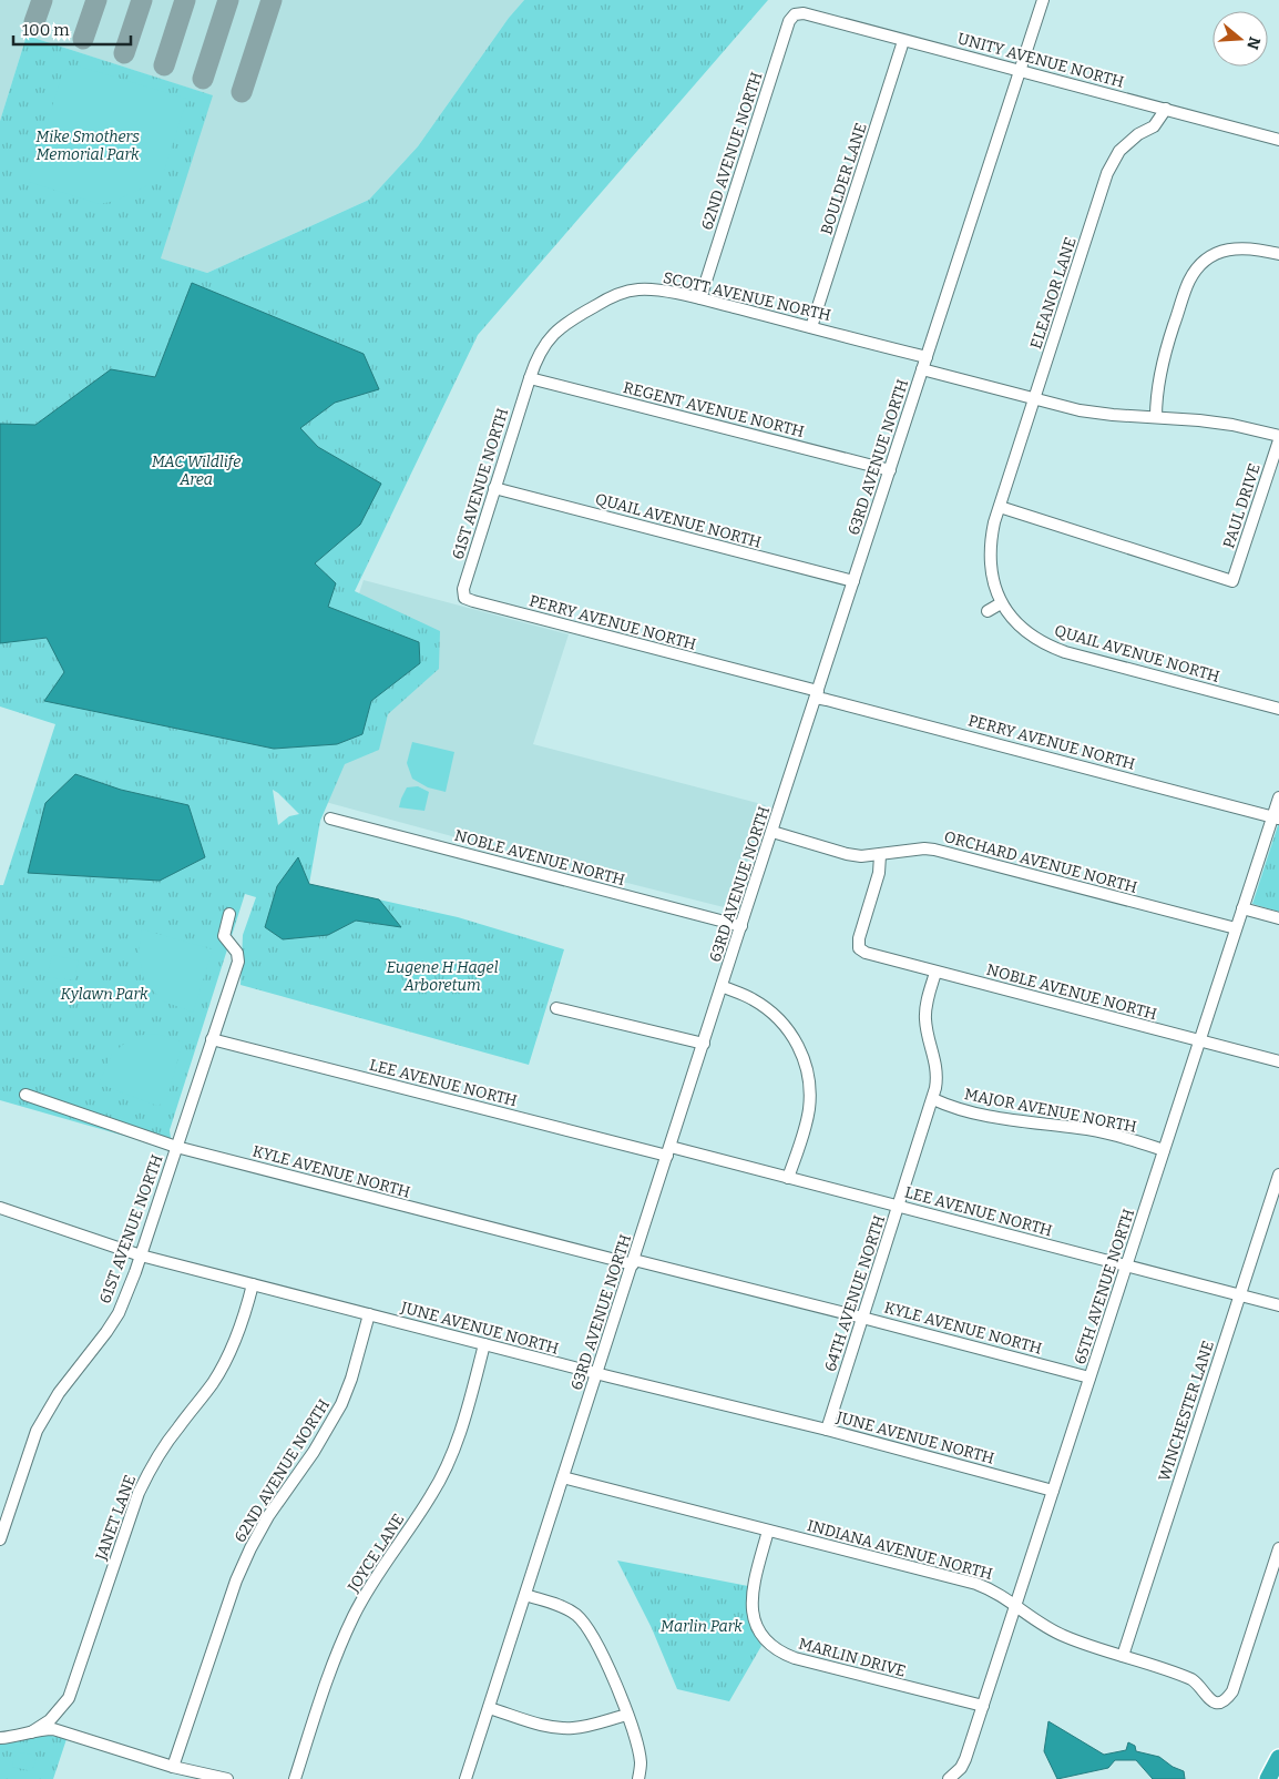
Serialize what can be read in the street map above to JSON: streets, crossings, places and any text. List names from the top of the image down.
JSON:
{
  "streets": {
    "street": [
      "UNITY AVENUE NORTH",
      "62ND AVENUE NORTH",
      "BOULDER LANE",
      "ELEANOR LANE",
      "SCOTT AVENUE NORTH",
      "REGENT AVENUE NORTH",
      "63RD AVENUE NORTH",
      "61ST AVENUE NORTH",
      "PAUL DRIVE",
      "QUAIL AVENUE NORTH",
      "PERRY AVENUE NORTH",
      "NOBLE AVENUE NORTH",
      "ORCHARD AVENUE NORTH",
      "LEE AVENUE NORTH",
      "MAJOR AVENUE NORTH",
      "KYLE AVENUE NORTH",
      "65TH AVENUE NORTH",
      "64TH AVENUE NORTH",
      "JUNE AVENUE NORTH",
      "WINCHESTER LANE",
      "JANET LANE",
      "INDIANA AVENUE NORTH",
      "JOYCE LANE",
      "MARLIN DRIVE"
    ]
  },
  "crossings": [
    ["UNITY AVENUE NORTH", "62ND AVENUE NORTH"],
    ["UNITY AVENUE NORTH", "BOULDER LANE"],
    ["UNITY AVENUE NORTH", "ELEANOR LANE"],
    ["UNITY AVENUE NORTH", "63RD AVENUE NORTH"],
    ["62ND AVENUE NORTH", "SCOTT AVENUE NORTH"],
    ["62ND AVENUE NORTH", "JUNE AVENUE NORTH"],
    ["BOULDER LANE", "SCOTT AVENUE NORTH"],
    ["ELEANOR LANE", "PAUL DRIVE"],
    ["ELEANOR LANE", "QUAIL AVENUE NORTH"],
    ["SCOTT AVENUE NORTH", "REGENT AVENUE NORTH"],
    ["SCOTT AVENUE NORTH", "63RD AVENUE NORTH"],
    ["SCOTT AVENUE NORTH", "61ST AVENUE NORTH"],
    ["REGENT AVENUE NORTH", "63RD AVENUE NORTH"],
    ["REGENT AVENUE NORTH", "61ST AVENUE NORTH"],
    ["63RD AVENUE NORTH", "QUAIL AVENUE NORTH"],
    ["63RD AVENUE NORTH", "PERRY AVENUE NORTH"],
    ["63RD AVENUE NORTH", "NOBLE AVENUE NORTH"],
    ["63RD AVENUE NORTH", "ORCHARD AVENUE NORTH"],
    ["63RD AVENUE NORTH", "LEE AVENUE NORTH"],
    ["63RD AVENUE NORTH", "KYLE AVENUE NORTH"],
    ["63RD AVENUE NORTH", "JUNE AVENUE NORTH"],
    ["63RD AVENUE NORTH", "INDIANA AVENUE NORTH"],
    ["61ST AVENUE NORTH", "QUAIL AVENUE NORTH"],
    ["61ST AVENUE NORTH", "PERRY AVENUE NORTH"],
    ["61ST AVENUE NORTH", "LEE AVENUE NORTH"],
    ["61ST AVENUE NORTH", "KYLE AVENUE NORTH"],
    ["61ST AVENUE NORTH", "JUNE AVENUE NORTH"],
    ["PAUL DRIVE", "QUAIL AVENUE NORTH"],
    ["PERRY AVENUE NORTH", "65TH AVENUE NORTH"],
    ["NOBLE AVENUE NORTH", "ORCHARD AVENUE NORTH"],
    ["NOBLE AVENUE NORTH", "65TH AVENUE NORTH"],
    ["NOBLE AVENUE NORTH", "64TH AVENUE NORTH"],
    ["ORCHARD AVENUE NORTH", "65TH AVENUE NORTH"],
    ["LEE AVENUE NORTH", "65TH AVENUE NORTH"],
    ["LEE AVENUE NORTH", "64TH AVENUE NORTH"],
    ["LEE AVENUE NORTH", "WINCHESTER LANE"],
    ["MAJOR AVENUE NORTH", "65TH AVENUE NORTH"],
    ["MAJOR AVENUE NORTH", "64TH AVENUE NORTH"],
    ["KYLE AVENUE NORTH", "65TH AVENUE NORTH"],
    ["KYLE AVENUE NORTH", "64TH AVENUE NORTH"],
    ["65TH AVENUE NORTH", "JUNE AVENUE NORTH"],
    ["65TH AVENUE NORTH", "INDIANA AVENUE NORTH"],
    ["65TH AVENUE NORTH", "MARLIN DRIVE"],
    ["64TH AVENUE NORTH", "JUNE AVENUE NORTH"],
    ["JUNE AVENUE NORTH", "JANET LANE"],
    ["JUNE AVENUE NORTH", "JOYCE LANE"],
    ["WINCHESTER LANE", "INDIANA AVENUE NORTH"],
    ["INDIANA AVENUE NORTH", "MARLIN DRIVE"]
  ],
  "parks": [
    "Mike Smothers Memorial Park",
    "MAC Wildlife Area",
    "Eugene H Hagel Arboretum",
    "Kylawn Park",
    "Marlin Park"
  ],
  "scale_bar": "100 m",
  "north": "right"
}
